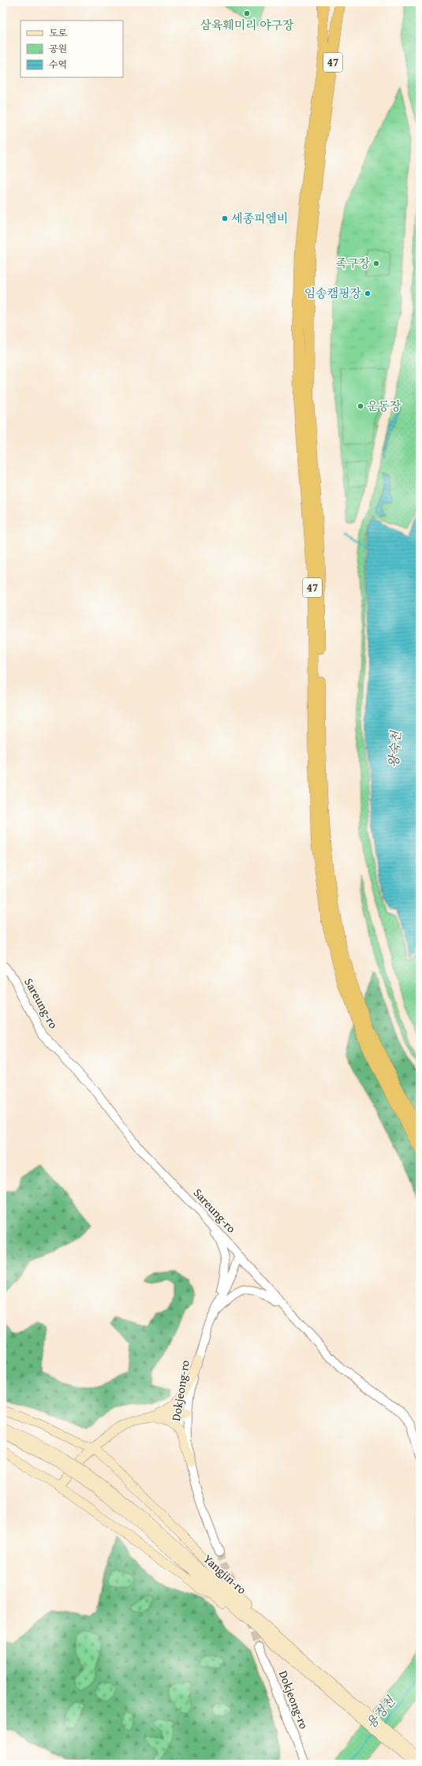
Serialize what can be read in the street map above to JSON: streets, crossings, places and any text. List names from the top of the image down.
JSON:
{
  "streets": {
    "highway": ["47"],
    "main road": ["Yangjin-ro"],
    "street": ["Sareung-ro", "Dokjeong-ro"]
  },
  "crossings": [
    ["Sareung-ro", "Dokjeong-ro"]
  ],
  "water": ["왕숙천", "용정천"],
  "places": [
    "삼육훼미리 야구장",
    "세종피엠비",
    "족구장",
    "임송캠핑장",
    "운동장"
  ],
  "legend": ["도로", "공원", "수역"]
}
